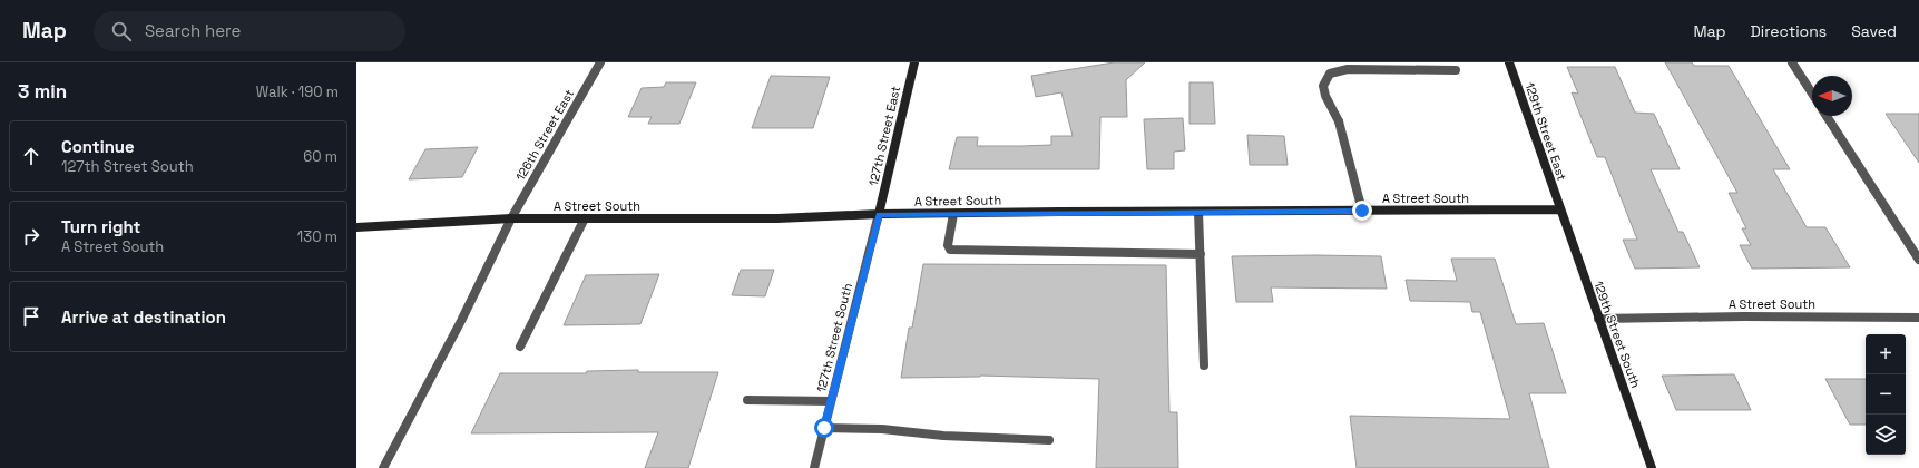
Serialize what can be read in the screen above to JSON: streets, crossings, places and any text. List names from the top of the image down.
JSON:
{
  "streets": {
    "street": [
      "129th Street East",
      "126th Street East",
      "127th Street East",
      "A Street South",
      "129th Street South",
      "127th Street South"
    ]
  },
  "crossings": [
    ["129th Street East", "A Street South"],
    ["129th Street East", "129th Street South"],
    ["126th Street East", "A Street South"],
    ["127th Street East", "A Street South"],
    ["127th Street East", "127th Street South"],
    ["A Street South", "129th Street South"],
    ["A Street South", "127th Street South"]
  ],
  "north": "left",
  "page": {
    "header": "Map",
    "search": "Search here",
    "nav": ["Map", "Directions", "Saved"],
    "heading": ["3 min", "Walk · 190 m"],
    "list": [
      ["Continue", "127th Street South", "60 m"],
      ["Turn right", "A Street South", "130 m"],
      "Arrive at destination"
    ],
    "map_buttons": ["+", "−"]
  }
}
